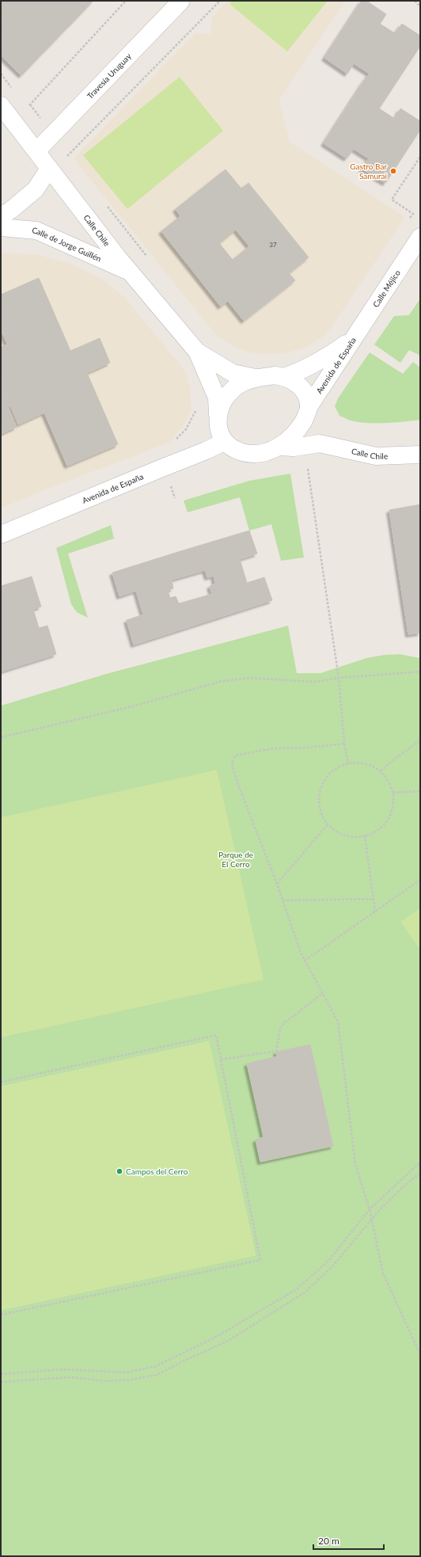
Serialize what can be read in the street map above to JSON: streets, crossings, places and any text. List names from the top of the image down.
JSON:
{
  "streets": {
    "street": [
      "Travesía Uruguay",
      "Calle Chile",
      "Calle de Jorge Guillén",
      "Calle Méjico",
      "Avenida de España"
    ]
  },
  "crossings": [
    ["Travesía Uruguay", "Calle Chile"],
    ["Calle Chile", "Calle de Jorge Guillén"],
    ["Calle Chile", "Avenida de España"],
    ["Calle Méjico", "Avenida de España"]
  ],
  "parks": ["Parque de El Cerro"],
  "places": ["Gastro Bar Samurai", "Campos del Cerro"],
  "house_numbers": ["37"],
  "scale_bar": "20 m"
}
